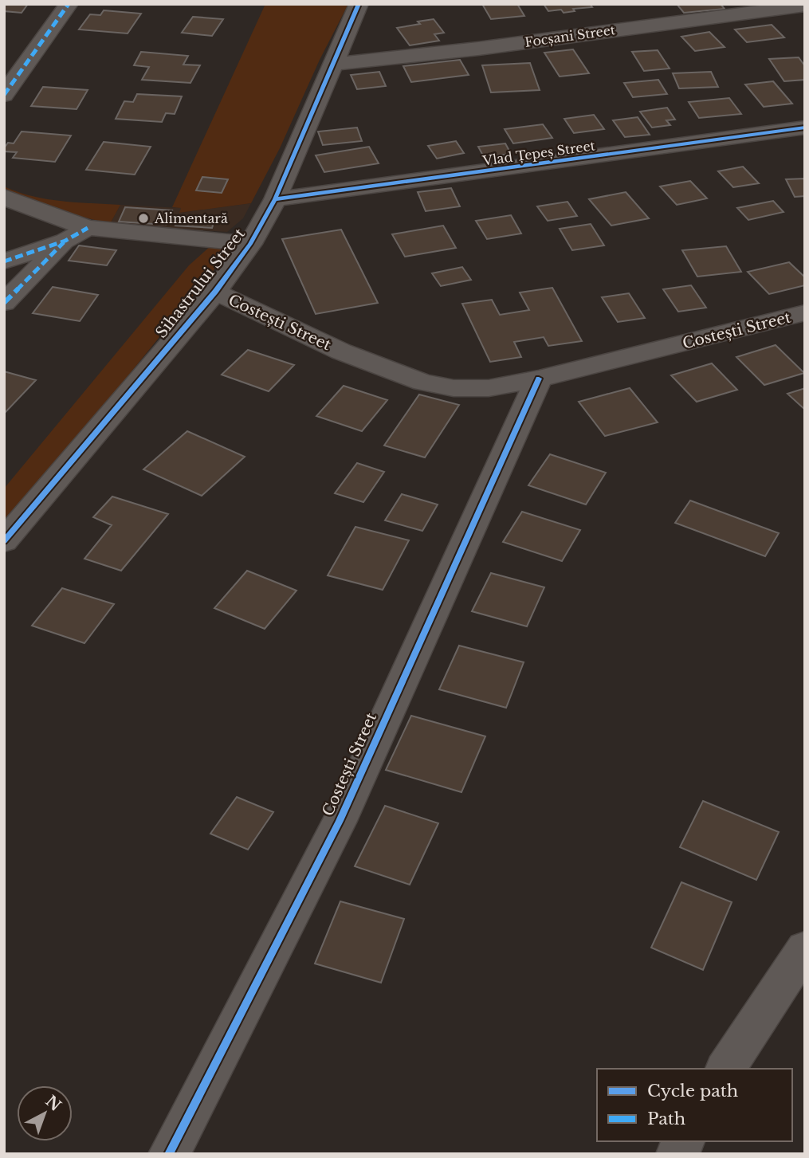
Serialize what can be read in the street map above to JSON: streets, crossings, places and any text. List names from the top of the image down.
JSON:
{
  "streets": {
    "street": [
      "Focșani Street",
      "Vlad Țepeș Street",
      "Sihastrului Street",
      "Costești Street"
    ]
  },
  "crossings": [
    ["Focșani Street", "Sihastrului Street"],
    ["Vlad Țepeș Street", "Sihastrului Street"],
    ["Sihastrului Street", "Costești Street"]
  ],
  "places": ["Alimentară"],
  "legend": ["Cycle path", "Path"],
  "north": "top right"
}
